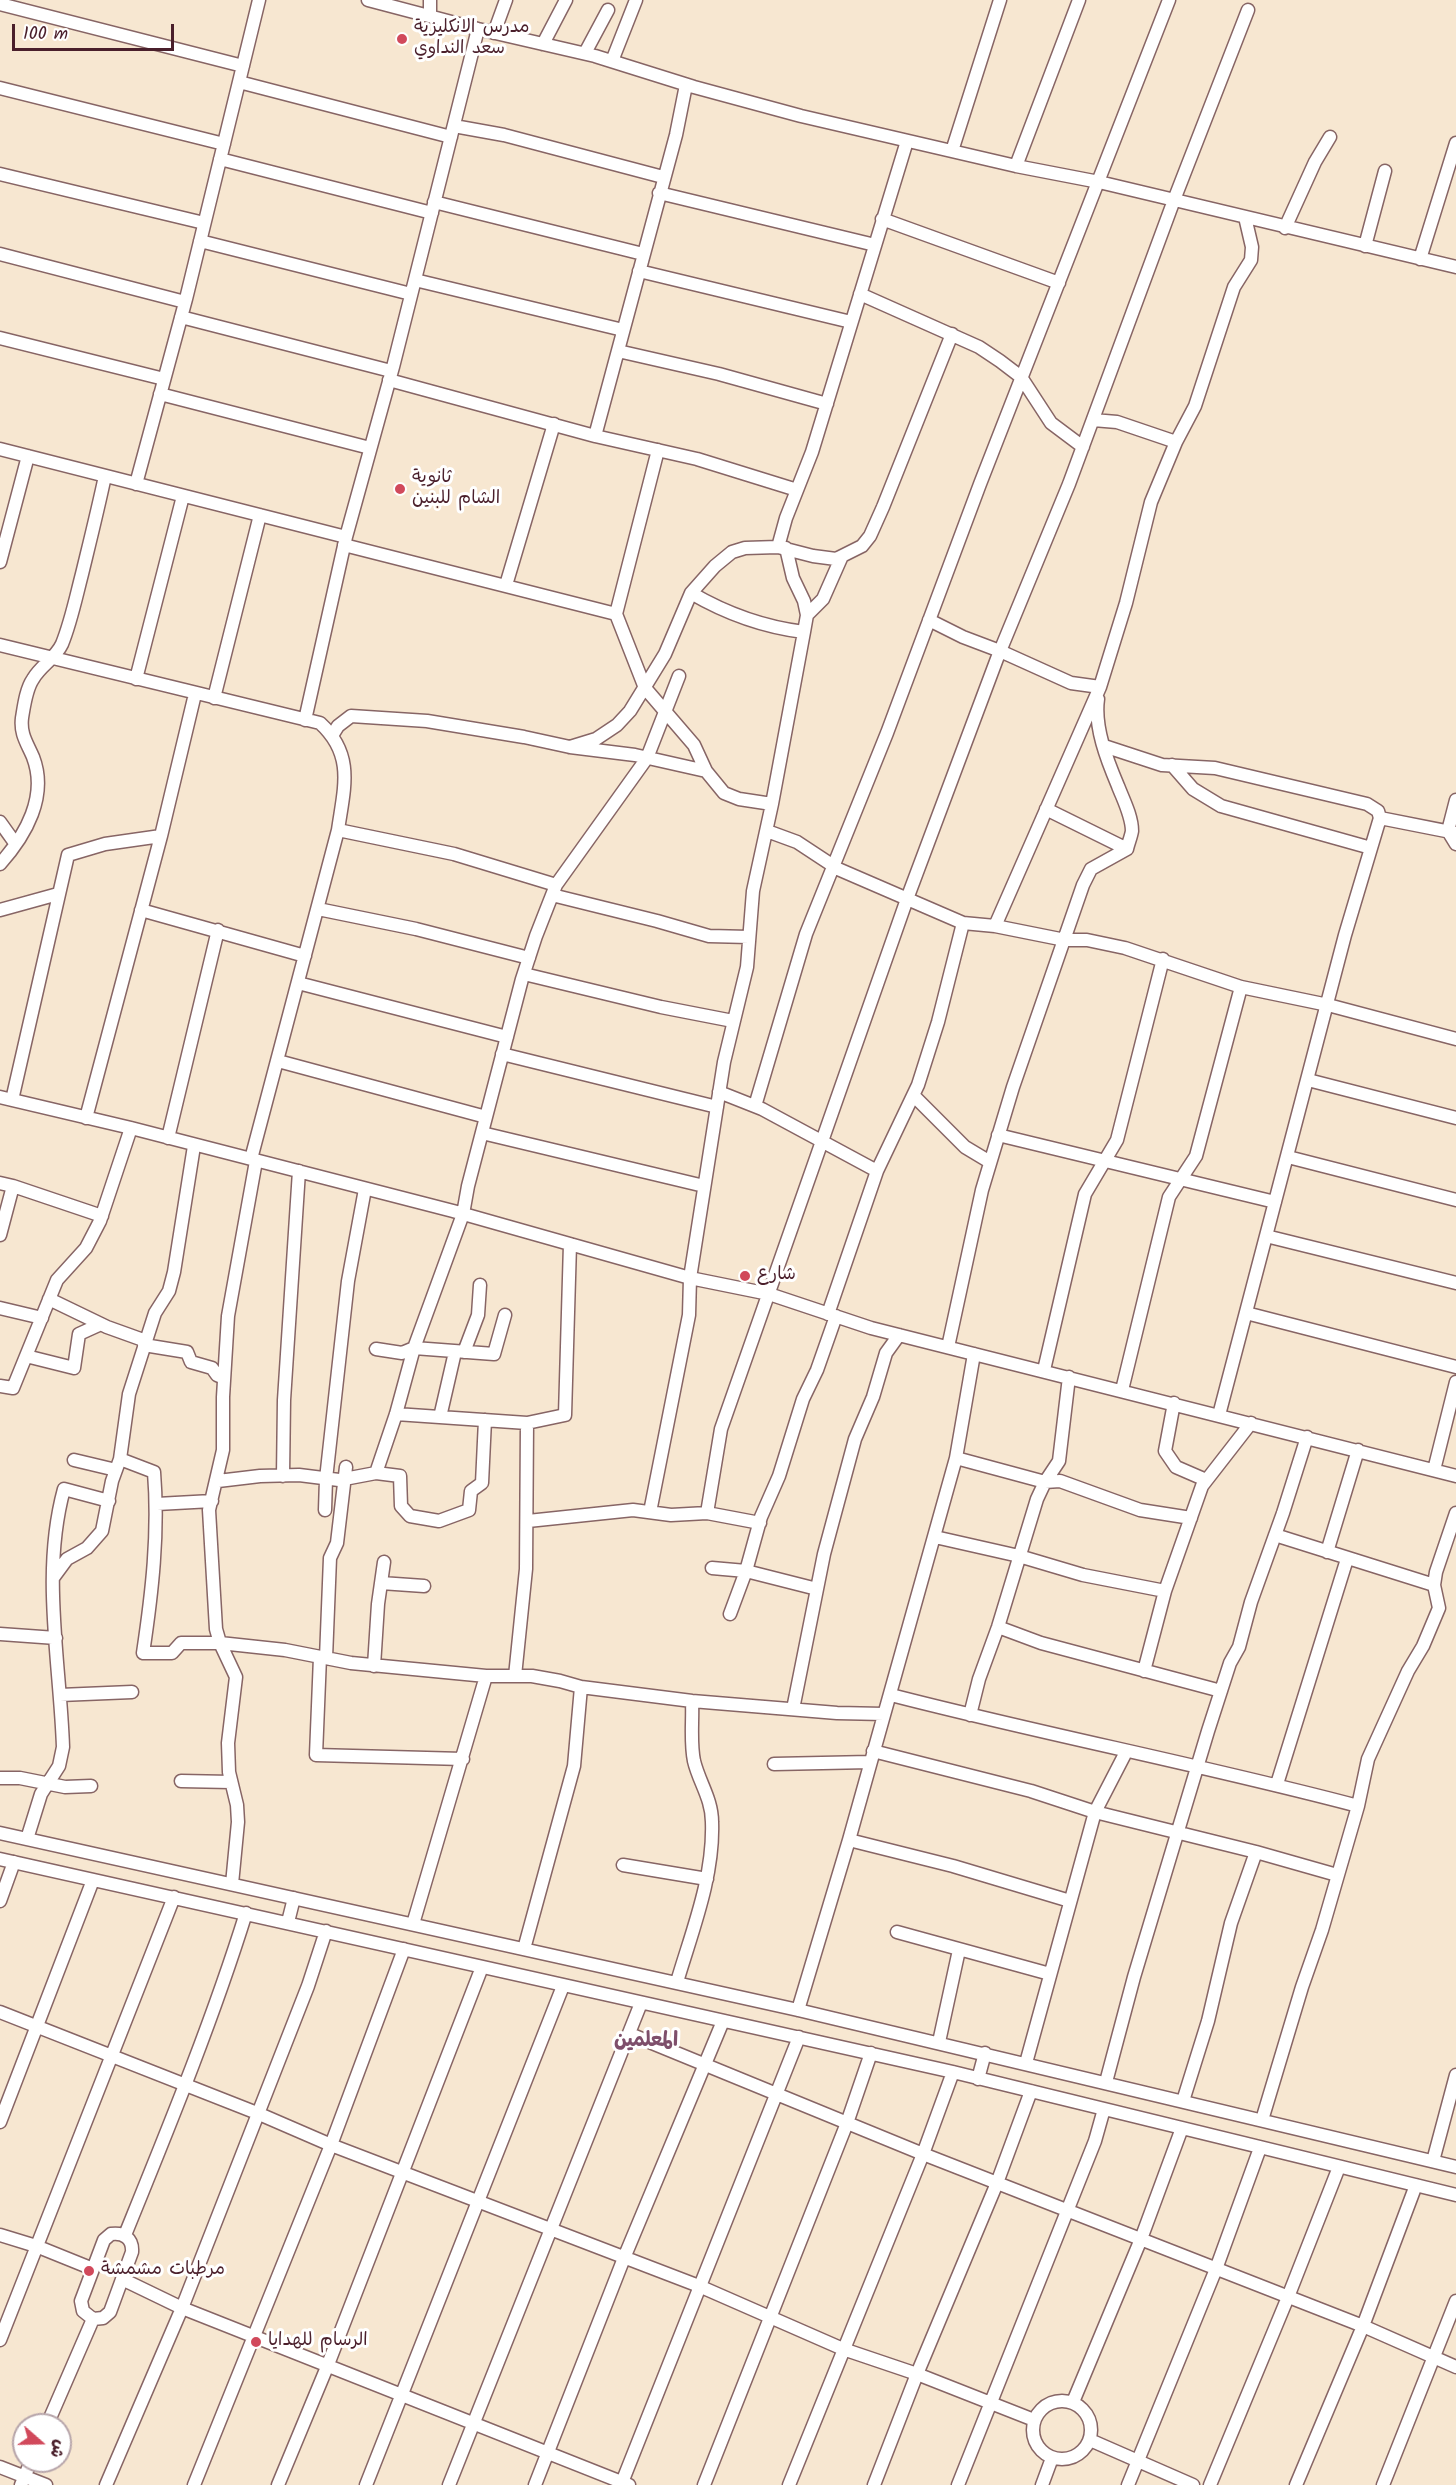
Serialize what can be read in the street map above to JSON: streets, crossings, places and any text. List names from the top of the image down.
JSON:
{
  "districts": ["المعلمين"],
  "places": [
    "مدرس الانكليزية سعد النداوي",
    "ثانوية الشام للبنين",
    "شارع",
    "مرطبات مشمشة",
    "الرسام للهدايا"
  ],
  "scale_bar": "100 m",
  "north": "right"
}
